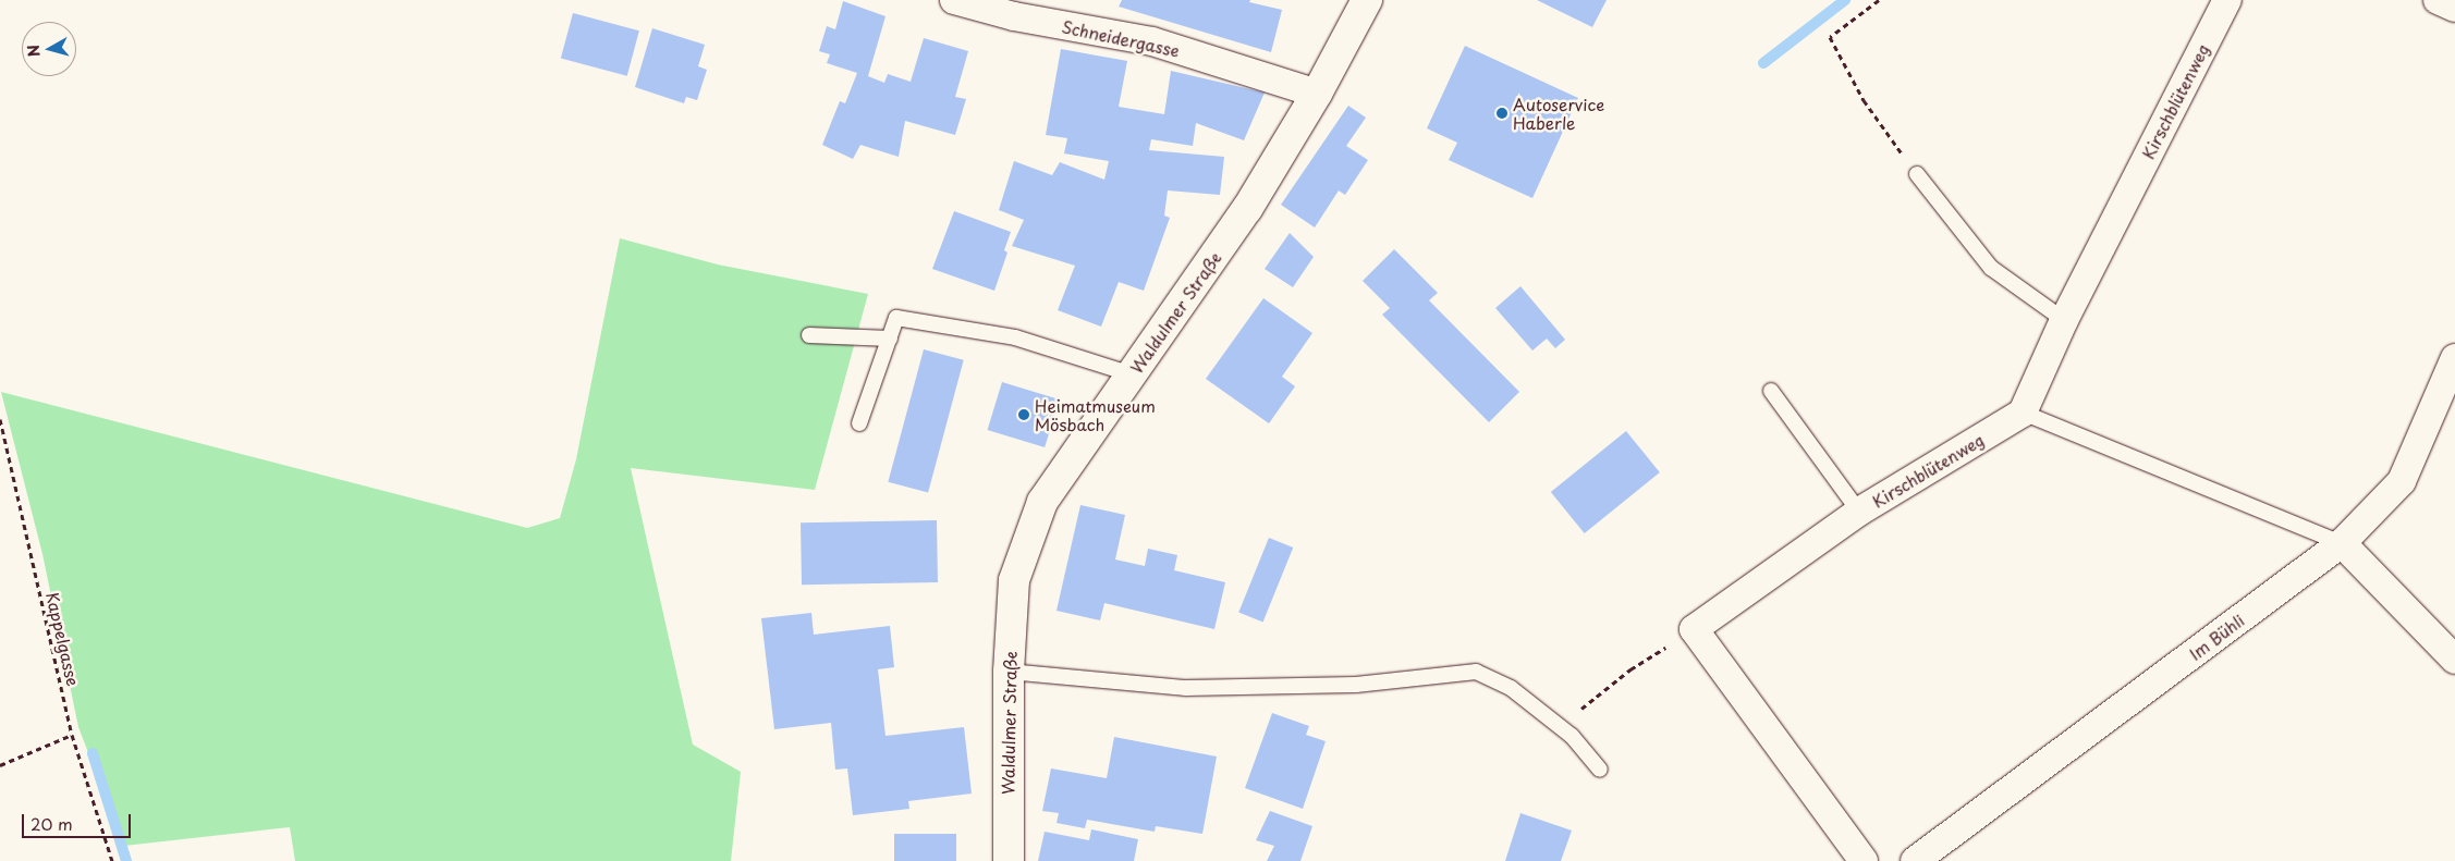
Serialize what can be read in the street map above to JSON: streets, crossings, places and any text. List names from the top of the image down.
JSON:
{
  "streets": {
    "street": [
      "Schneidergasse",
      "Kirschblütenweg",
      "Waldulmer Straße",
      "Im Bühli"
    ],
    "path": ["Kappelgasse"]
  },
  "crossings": [
    ["Schneidergasse", "Waldulmer Straße"]
  ],
  "places": ["Autoservice Haberle", "Heimatmuseum Mösbach"],
  "scale_bar": "20 m",
  "north": "left"
}
